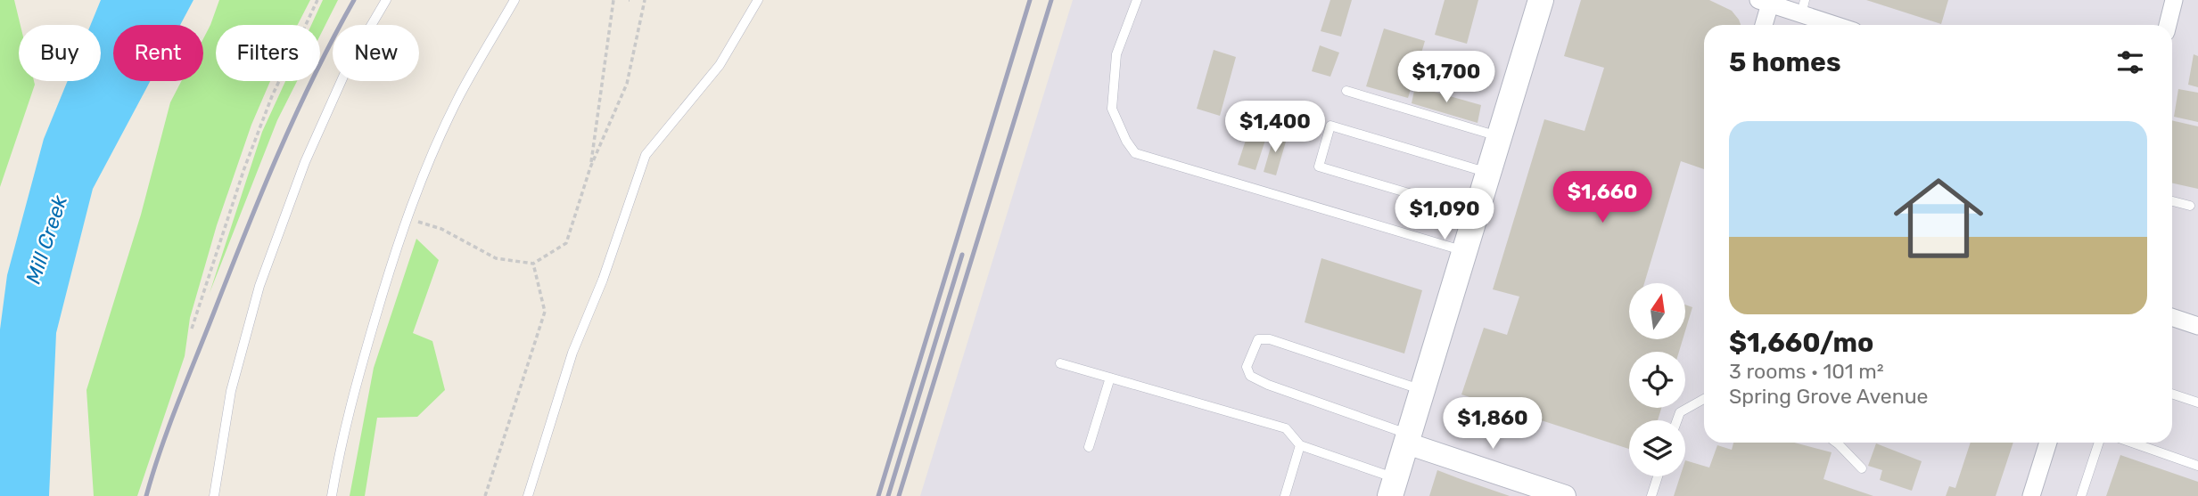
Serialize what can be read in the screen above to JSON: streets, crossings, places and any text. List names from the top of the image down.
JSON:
{
  "water": ["Mill Creek"],
  "north": "top",
  "page": {
    "chip": [
      "Buy",
      "Rent",
      "Filters",
      "New"
    ],
    "heading": "5 homes",
    "price": [
      "$1,700",
      "$1,400",
      "$1,660",
      "$1,090",
      "$1,860"
    ],
    "list": [
      {
        "name": "$1,660/mo",
        "note": "3 rooms · 101 m² · Spring Grove Avenue"
      }
    ]
  }
}
